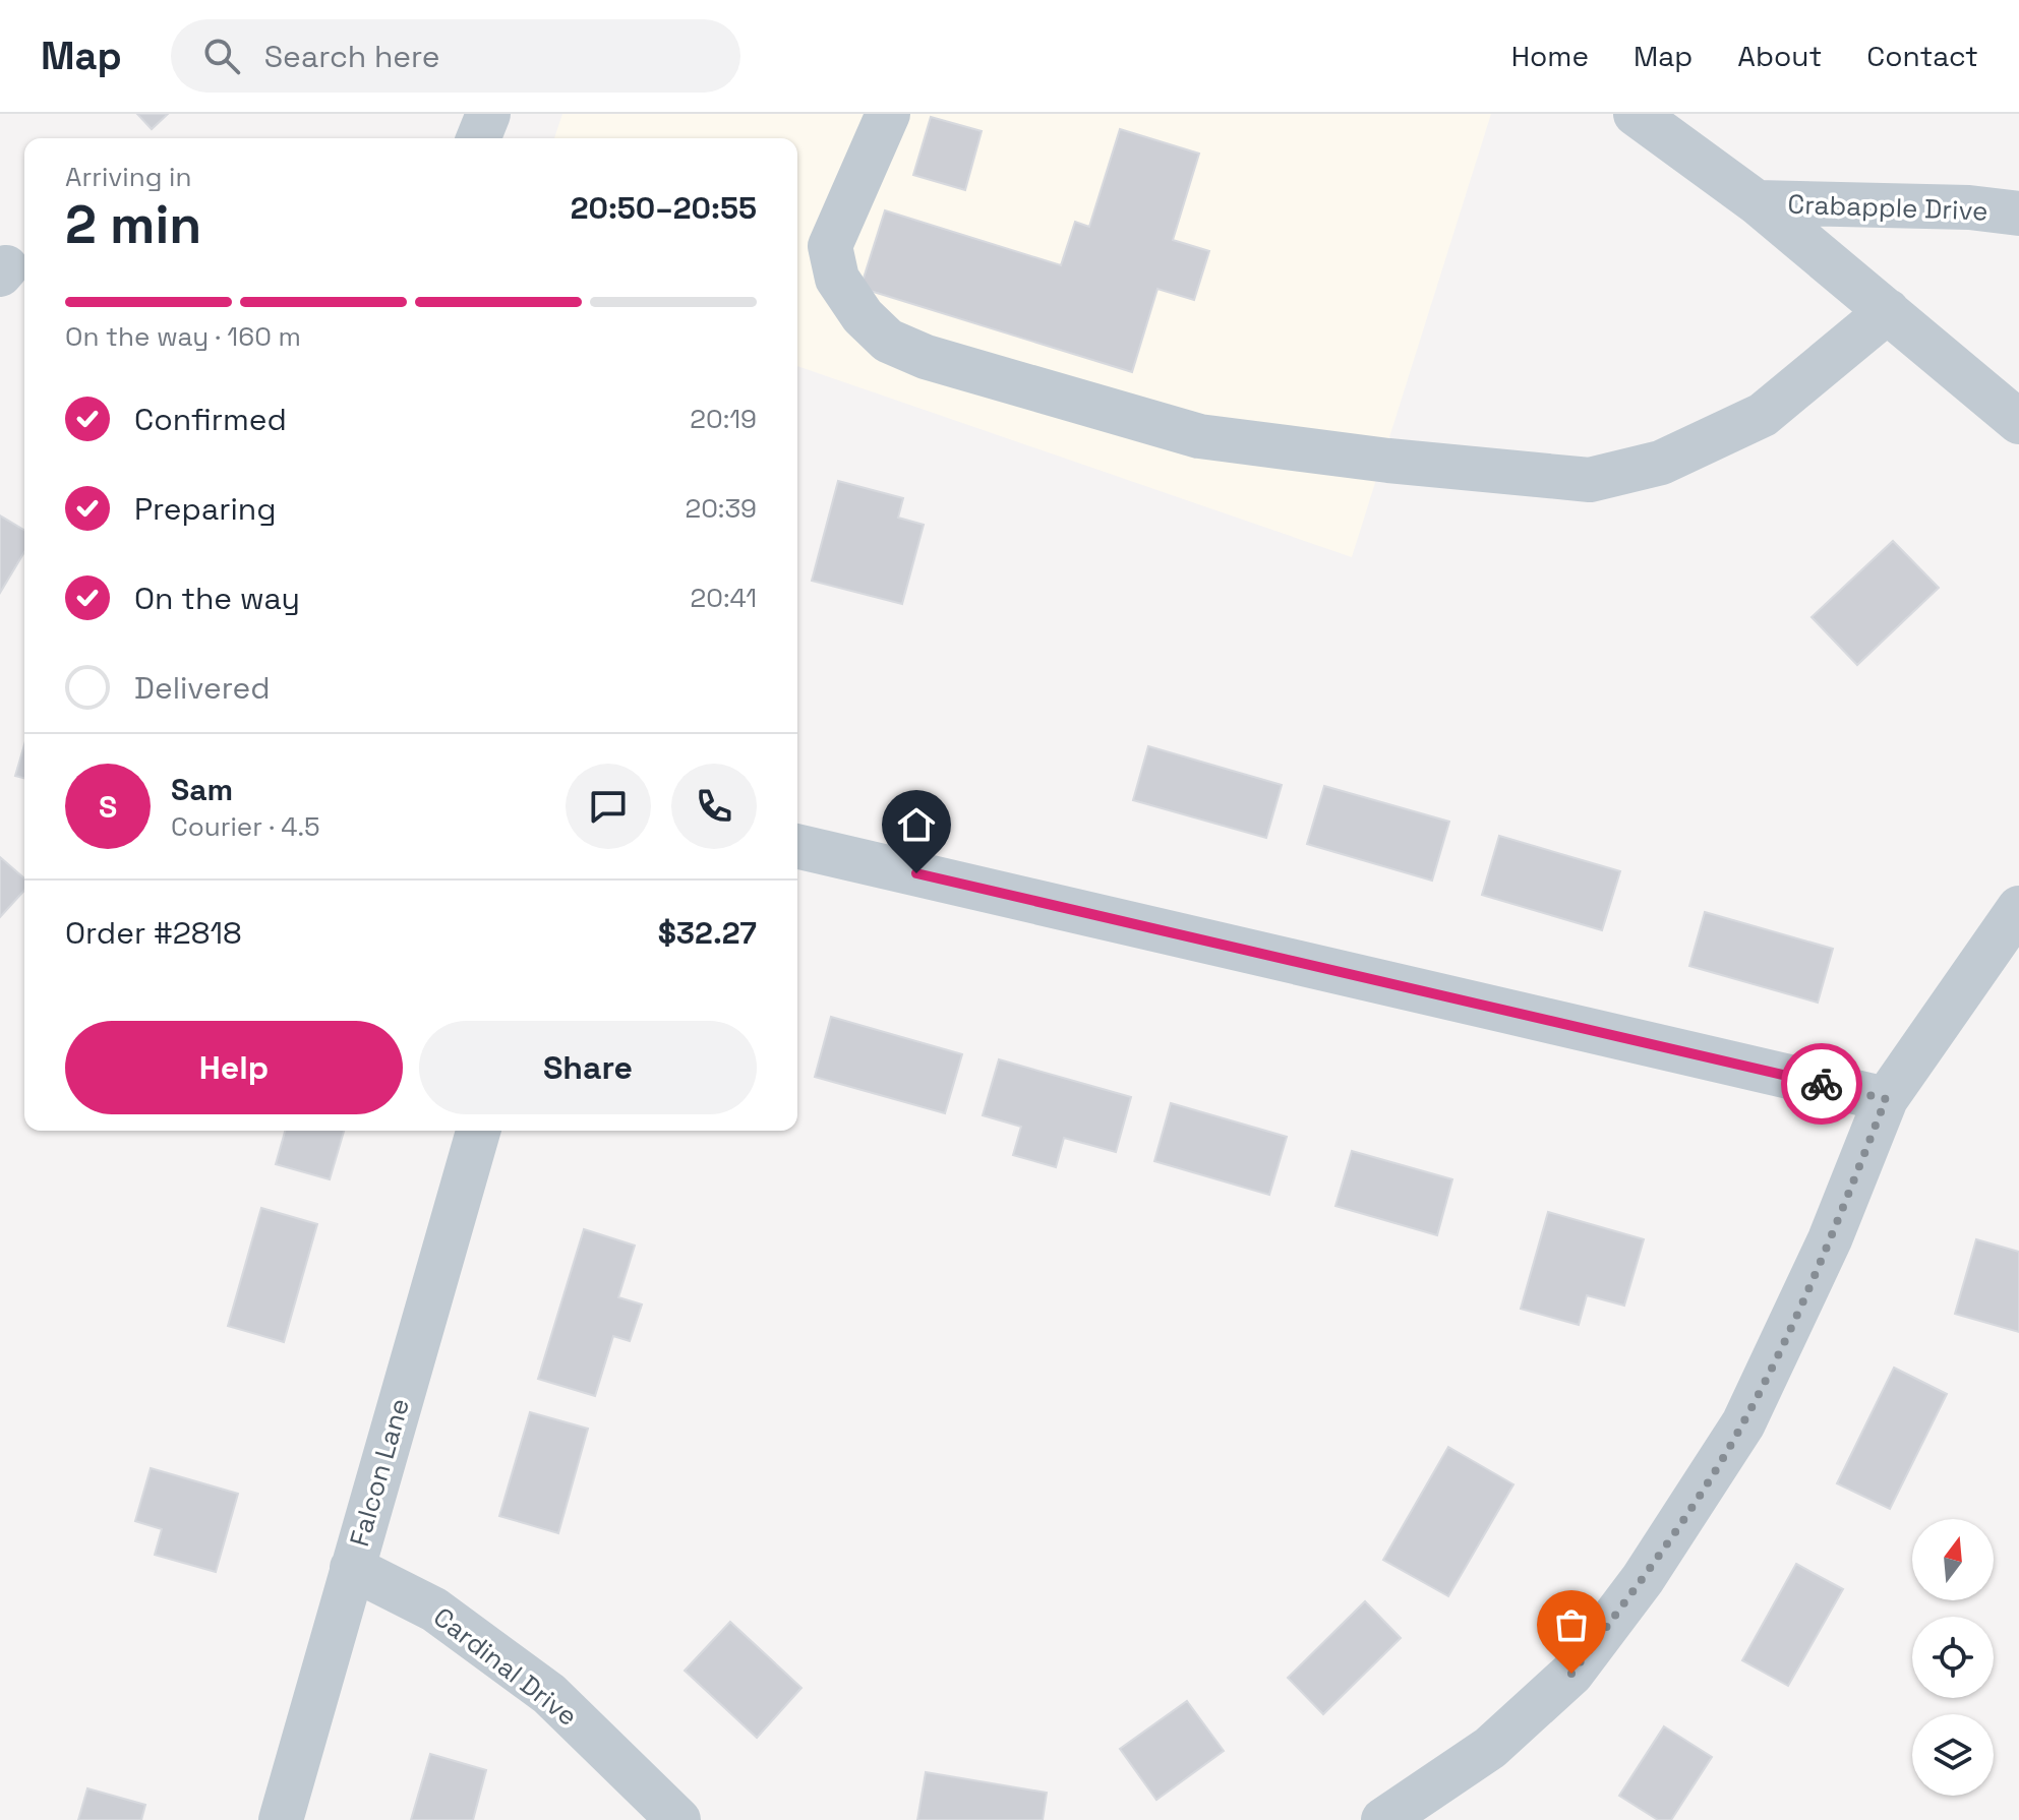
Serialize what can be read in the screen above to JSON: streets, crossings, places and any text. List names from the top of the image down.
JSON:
{
  "streets": {
    "street": ["Crabapple Drive", "Falcon Lane", "Cardinal Drive"]
  },
  "crossings": [
    ["Falcon Lane", "Cardinal Drive"]
  ],
  "north": "top",
  "page": {
    "header": "Map",
    "search": "Search here",
    "nav": [
      "Home",
      "Map",
      "About",
      "Contact"
    ],
    "heading": ["2 min", "Arriving in", "20:50–20:55"],
    "panel": [
      "Sam",
      "Courier · 4.5",
      "Order #2818",
      "$32.27"
    ],
    "bar": "On the way · 160 m",
    "list": [
      ["Confirmed", "20:19"],
      ["Preparing", "20:39"],
      ["On the way", "20:41"],
      "Delivered"
    ],
    "round": "S",
    "buttons": ["Help", "Share"]
  }
}
